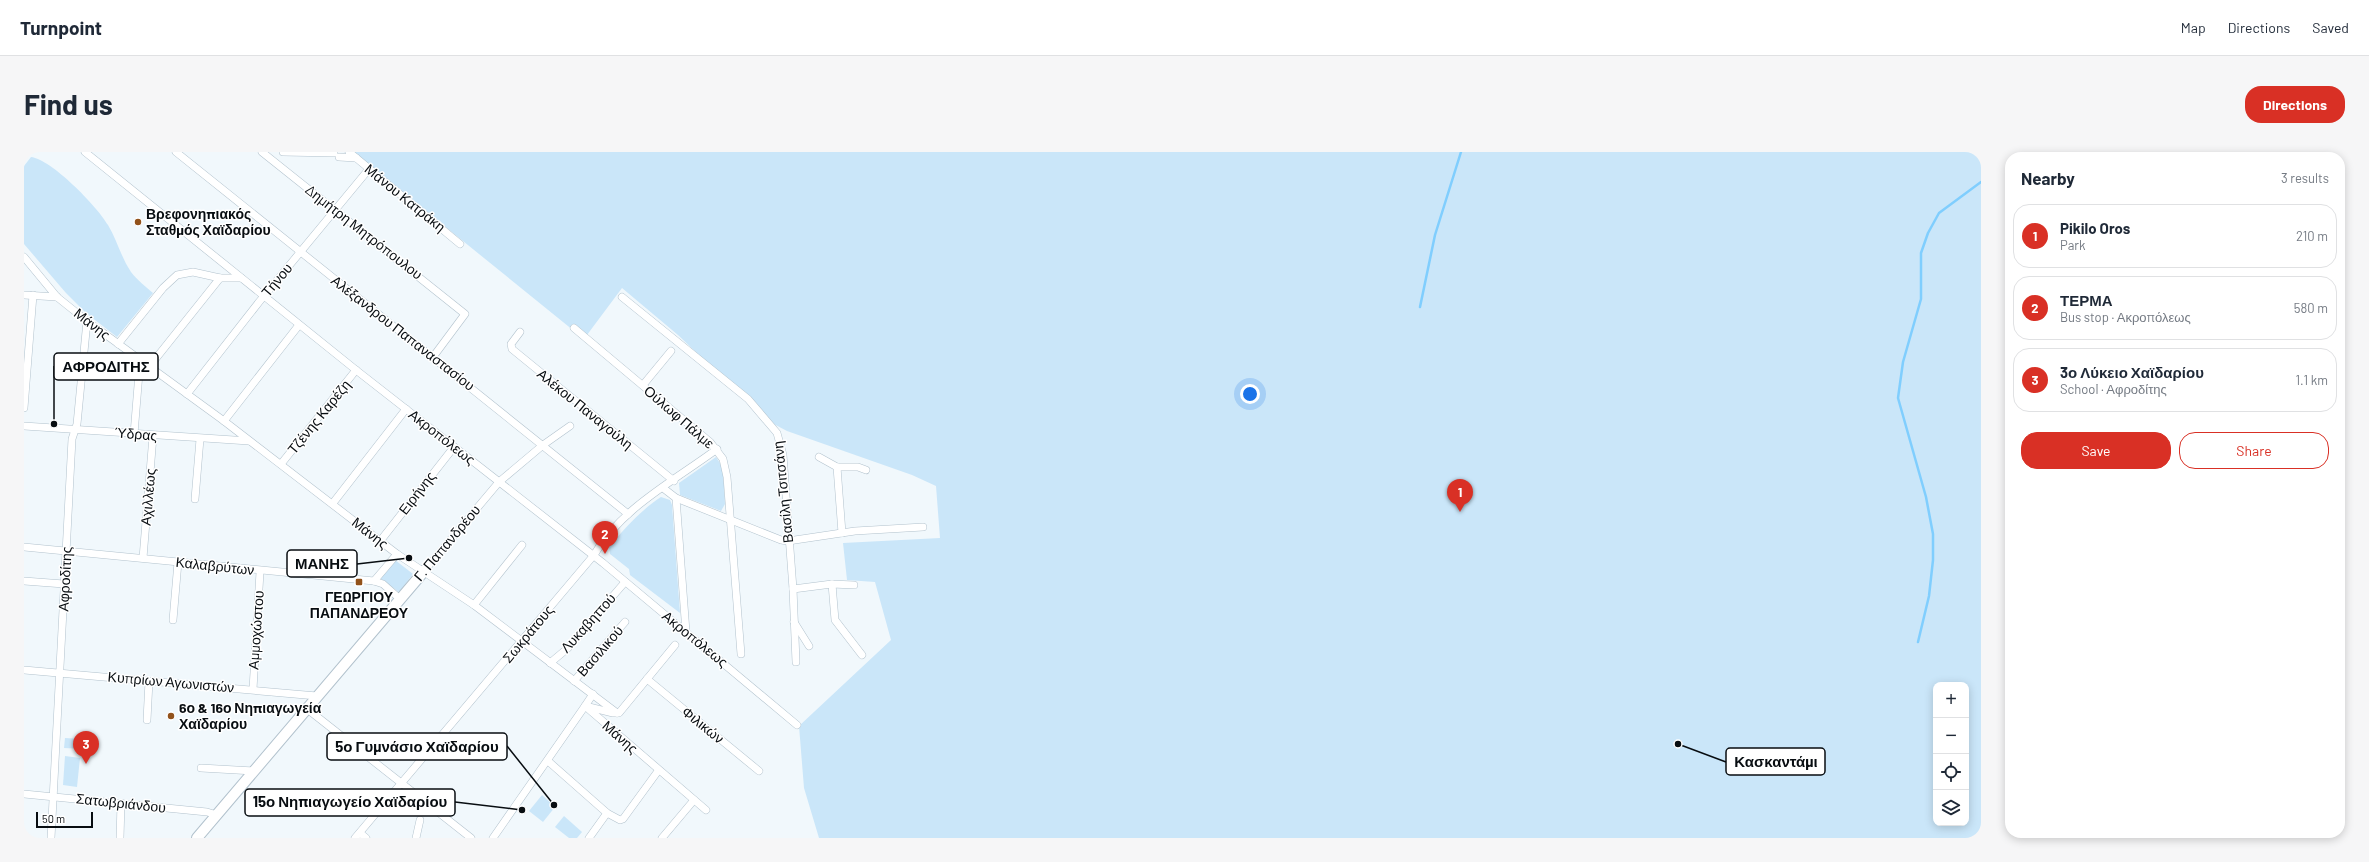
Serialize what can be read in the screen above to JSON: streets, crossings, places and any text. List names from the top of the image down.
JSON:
{
  "streets": {
    "street": [
      "Μάνου Κατράκη",
      "Δημήτρη Μητρόπουλου",
      "Τήνου",
      "Μάνης",
      "Αλέξανδρου Παπαναστασίου",
      "Αλέκου Παναγούλη",
      "Τζένης Καρέζη",
      "Ούλωφ Πάλμε",
      "Ύδρας",
      "Ακροπόλεως",
      "Βασίλη Τσιτσάνη",
      "Ειρήνης",
      "Αχιλλέως",
      "Γ. Παπανδρέου",
      "Καλαβρύτων",
      "Αφροδίτης",
      "Λυκαβηττού",
      "Αμμοχώστου",
      "Σωκράτους",
      "Βασιλικού",
      "Κυπρίων Αγωνιστών",
      "Φιλικών",
      "Σατωβριάνδου"
    ]
  },
  "crossings": [
    ["Μάνου Κατράκη", "Τήνου"],
    ["Δημήτρη Μητρόπουλου", "Τήνου"],
    ["Δημήτρη Μητρόπουλου", "Αλέξανδρου Παπαναστασίου"],
    ["Τήνου", "Μάνης"],
    ["Τήνου", "Αλέξανδρου Παπαναστασίου"],
    ["Τήνου", "Ακροπόλεως"],
    ["Μάνης", "Τζένης Καρέζη"],
    ["Μάνης", "Ύδρας"],
    ["Μάνης", "Ειρήνης"],
    ["Μάνης", "Γ. Παπανδρέου"],
    ["Μάνης", "Αφροδίτης"],
    ["Μάνης", "Λυκαβηττού"],
    ["Μάνης", "Σωκράτους"],
    ["Μάνης", "Βασιλικού"],
    ["Αλέξανδρου Παπαναστασίου", "Γ. Παπανδρέου"],
    ["Αλέξανδρου Παπαναστασίου", "Σωκράτους"],
    ["Αλέκου Παναγούλη", "Σωκράτους"],
    ["Τζένης Καρέζη", "Ακροπόλεως"],
    ["Ούλωφ Πάλμε", "Σωκράτους"],
    ["Ύδρας", "Αχιλλέως"],
    ["Ύδρας", "Αφροδίτης"],
    ["Ακροπόλεως", "Ειρήνης"],
    ["Ακροπόλεως", "Γ. Παπανδρέου"],
    ["Ακροπόλεως", "Λυκαβηττού"],
    ["Ακροπόλεως", "Σωκράτους"],
    ["Αχιλλέως", "Καλαβρύτων"],
    ["Γ. Παπανδρέου", "Καλαβρύτων"],
    ["Γ. Παπανδρέου", "Κυπρίων Αγωνιστών"],
    ["Γ. Παπανδρέου", "Σατωβριάνδου"],
    ["Καλαβρύτων", "Αφροδίτης"],
    ["Καλαβρύτων", "Αμμοχώστου"],
    ["Αφροδίτης", "Κυπρίων Αγωνιστών"],
    ["Αφροδίτης", "Σατωβριάνδου"],
    ["Αμμοχώστου", "Κυπρίων Αγωνιστών"]
  ],
  "places": {
    "other": [
      "Βρεφονηπιακός Σταθμός Χαϊδαρίου",
      "ΑΦΡΟΔΙΤΗΣ",
      "ΜΑΝΗΣ",
      "6ο & 16ο Νηπιαγωγεία Χαϊδαρίου",
      "Κασκαντάμι",
      "5ο Γυμνάσιο Χαϊδαρίου",
      "15ο Νηπιαγωγείο Χαϊδαρίου"
    ],
    "transit": ["ΓΕΩΡΓΙΟΥ ΠΑΠΑΝΔΡΕΟΥ"]
  },
  "scale_bar": "50 m",
  "page": {
    "header": "Turnpoint",
    "nav": ["Map", "Directions", "Saved"],
    "buttons": [
      "Directions",
      ["Save", "Share"]
    ],
    "title": "Find us",
    "heading": ["Nearby", "3 results"],
    "list": [
      {
        "mark": "1",
        "name": "Pikilo Oros",
        "note": "Park",
        "value": "210 m"
      },
      {
        "mark": "2",
        "name": "ΤΕΡΜΑ",
        "note": "Bus stop · Ακροπόλεως",
        "value": "580 m"
      },
      {
        "mark": "3",
        "name": "3ο Λύκειο Χαϊδαρίου",
        "note": "School · Αφροδίτης",
        "value": "1.1 km"
      }
    ],
    "pins": ["1", "2", "3"],
    "map_buttons": ["+", "−"],
    "scale": "50 m"
  }
}
